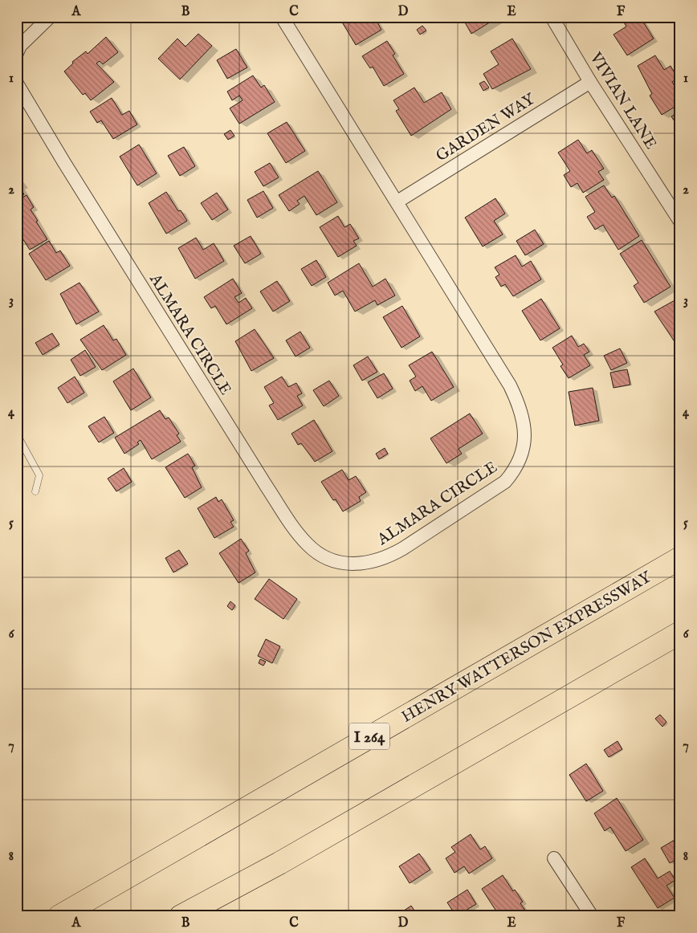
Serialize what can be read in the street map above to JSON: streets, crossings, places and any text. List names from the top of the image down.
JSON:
{
  "streets": {
    "highway": ["HENRY WATTERSON EXPRESSWAY", "I 264"],
    "street": ["VIVIAN LANE", "GARDEN WAY", "ALMARA CIRCLE"]
  },
  "crossings": [
    ["VIVIAN LANE", "GARDEN WAY"],
    ["GARDEN WAY", "ALMARA CIRCLE"]
  ],
  "grid": {
    "columns": [
      "A",
      "B",
      "C",
      "D",
      "E",
      "F"
    ],
    "rows": [
      "1",
      "2",
      "3",
      "4",
      "5",
      "6",
      "7",
      "8"
    ]
  }
}
